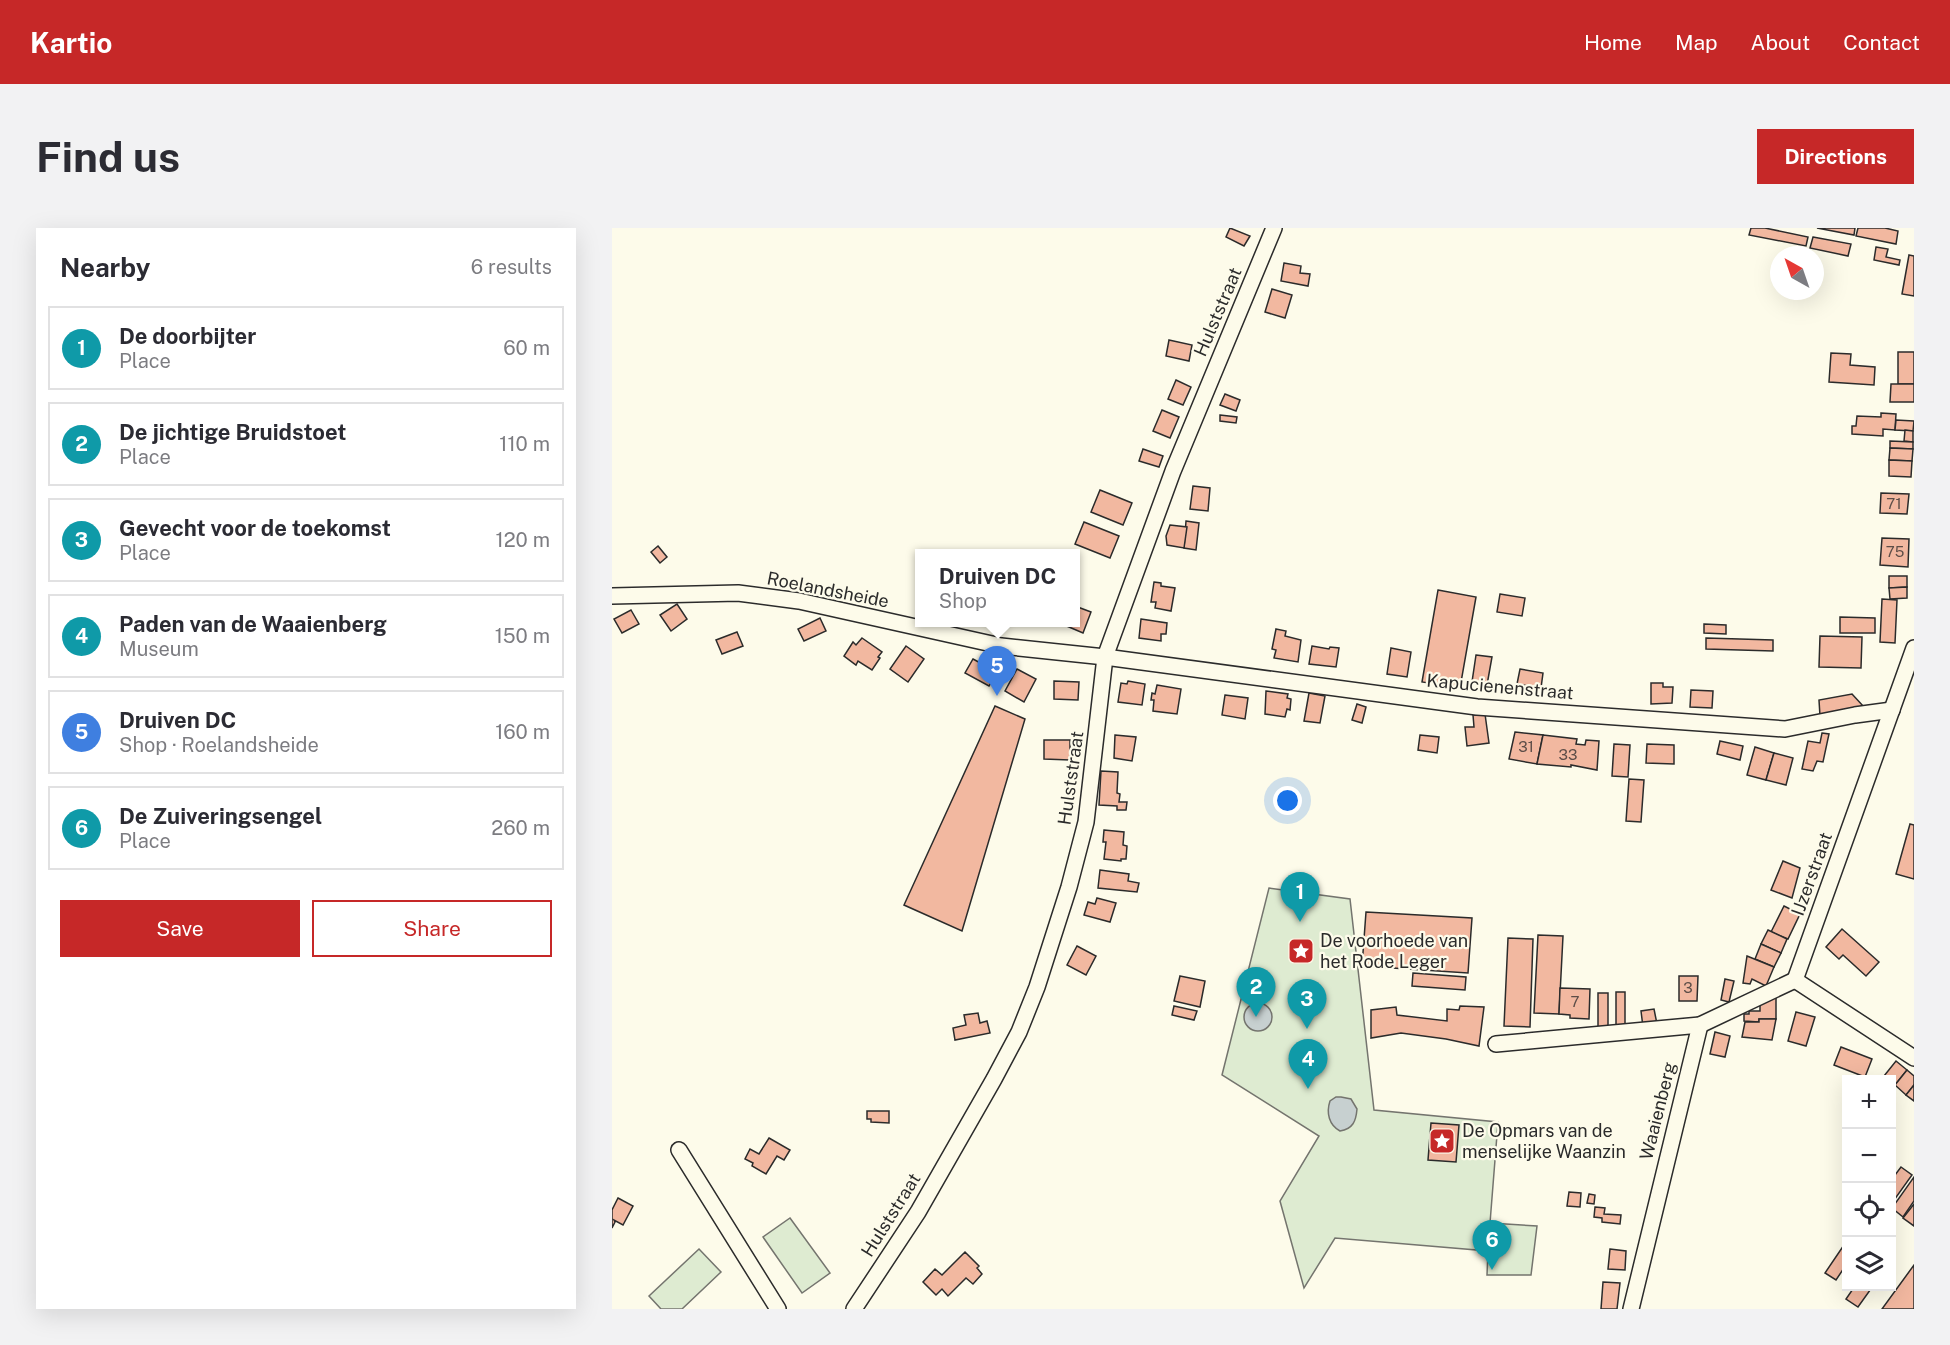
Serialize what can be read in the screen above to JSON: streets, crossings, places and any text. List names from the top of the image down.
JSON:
{
  "streets": {
    "street": [
      "Hulststraat",
      "Roelandsheide",
      "Kapucienenstraat",
      "IJzerstraat",
      "Waaienberg"
    ]
  },
  "crossings": [
    ["Hulststraat", "Roelandsheide"],
    ["Hulststraat", "Kapucienenstraat"],
    ["Roelandsheide", "Kapucienenstraat"],
    ["Kapucienenstraat", "IJzerstraat"]
  ],
  "places": {
    "place": ["De voorhoede van het Rode Leger", "De Opmars van de menselijke Waanzin"]
  },
  "house_numbers": [
    "71",
    "75",
    "31",
    "33",
    "3",
    "7"
  ],
  "north": "top left",
  "page": {
    "header": "Kartio",
    "nav": [
      "Home",
      "Map",
      "About",
      "Contact"
    ],
    "buttons": [
      "Directions",
      ["Save", "Share"]
    ],
    "title": "Find us",
    "heading": ["Nearby", "6 results"],
    "list": [
      {
        "mark": "1",
        "name": "De doorbijter",
        "note": "Place",
        "value": "60 m"
      },
      {
        "mark": "2",
        "name": "De jichtige Bruidstoet",
        "note": "Place",
        "value": "110 m"
      },
      {
        "mark": "3",
        "name": "Gevecht voor de toekomst",
        "note": "Place",
        "value": "120 m"
      },
      {
        "mark": "4",
        "name": "Paden van de Waaienberg",
        "note": "Museum",
        "value": "150 m"
      },
      {
        "mark": "5",
        "name": "Druiven DC",
        "note": "Shop · Roelandsheide",
        "value": "160 m"
      },
      {
        "mark": "6",
        "name": "De Zuiveringsengel",
        "note": "Place",
        "value": "260 m"
      }
    ],
    "popup": ["Druiven DC", "Shop"],
    "pins": [
      "5",
      "1",
      "2",
      "3",
      "4",
      "6"
    ],
    "map_buttons": ["+", "−"]
  }
}
